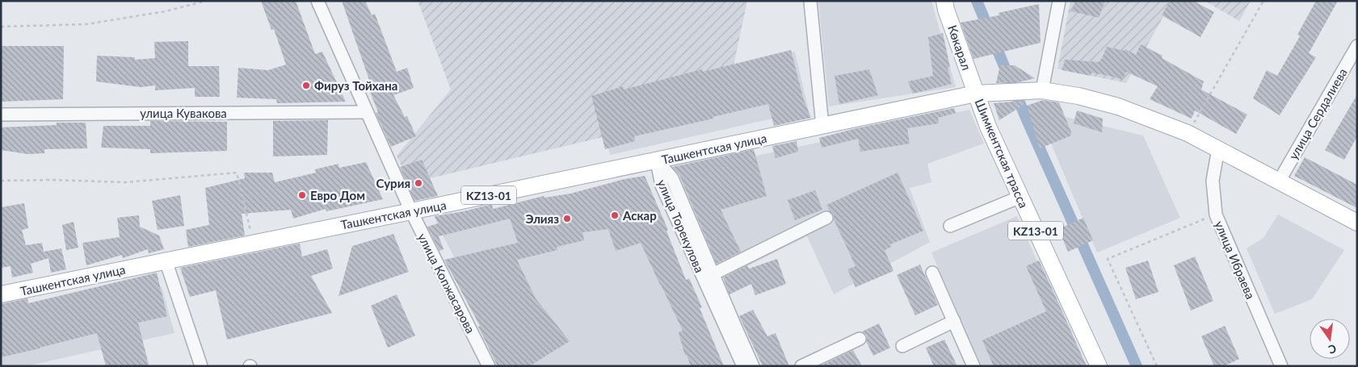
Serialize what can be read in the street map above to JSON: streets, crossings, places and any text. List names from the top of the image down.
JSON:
{
  "streets": {
    "main road": [
      "Көкарал",
      "Ташкентская улица",
      "Шимкентская трасса",
      "KZ13-01"
    ],
    "street": [
      "улица Кувакова",
      "улица Сердалиева",
      "улица Торекулова",
      "улица Ибраева",
      "улица Копжасарова"
    ]
  },
  "crossings": [
    ["Көкарал", "Ташкентская улица"],
    ["Көкарал", "Шимкентская трасса"],
    ["улица Кувакова", "улица Копжасарова"],
    ["улица Сердалиева", "Ташкентская улица"],
    ["Ташкентская улица", "Шимкентская трасса"],
    ["Ташкентская улица", "улица Торекулова"],
    ["Ташкентская улица", "улица Ибраева"],
    ["Ташкентская улица", "улица Копжасарова"]
  ],
  "places": [
    "Фируз Тойхана",
    "Сурия",
    "Евро Дом",
    "Аскар",
    "Элияз"
  ],
  "north": "bottom"
}
